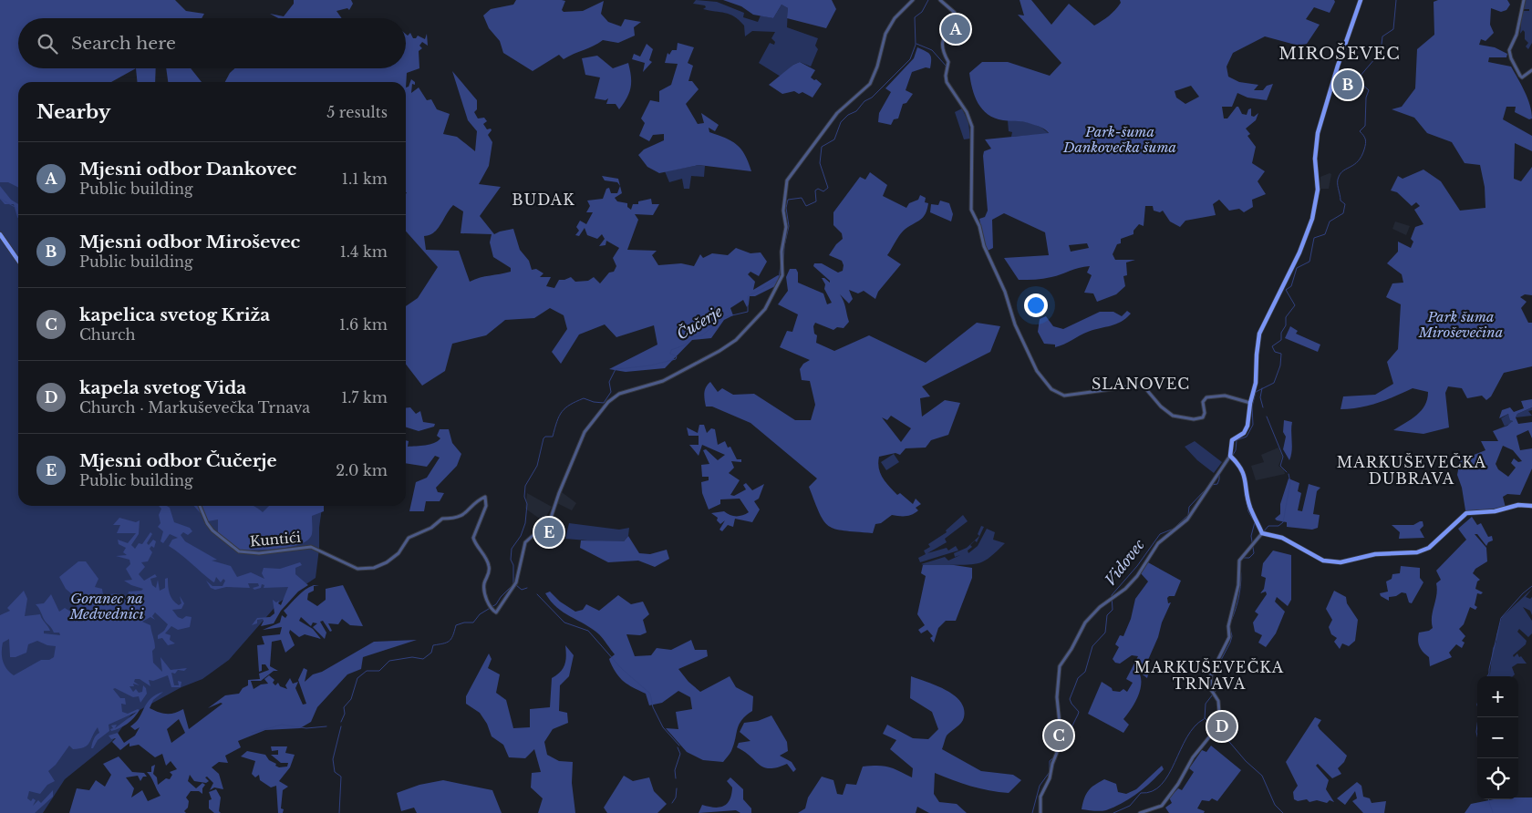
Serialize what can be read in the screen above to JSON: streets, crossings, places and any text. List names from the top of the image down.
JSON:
{
  "streets": {
    "street": ["Kuntići"]
  },
  "districts": [
    "MIROŠEVEC",
    "BUDAK",
    "SLANOVEC",
    "MARKUŠEVEČKA DUBRAVA",
    "MARKUŠEVEČKA TRNAVA"
  ],
  "water": ["Čučerje", "Vidovec"],
  "parks": ["Park-šuma Dankovečka šuma", "Park šuma Miroševečina", "Goranec na Medvednici"],
  "page": {
    "pins": [
      "A",
      "B",
      "E",
      "D",
      "C"
    ],
    "search": "Search here",
    "heading": ["Nearby", "5 results"],
    "list": [
      {
        "mark": "A",
        "name": "Mjesni odbor Dankovec",
        "note": "Public building",
        "value": "1.1 km"
      },
      {
        "mark": "B",
        "name": "Mjesni odbor Miroševec",
        "note": "Public building",
        "value": "1.4 km"
      },
      {
        "mark": "C",
        "name": "kapelica svetog Križa",
        "note": "Church",
        "value": "1.6 km"
      },
      {
        "mark": "D",
        "name": "kapela svetog Vida",
        "note": "Church · Markuševečka Trnava",
        "value": "1.7 km"
      },
      {
        "mark": "E",
        "name": "Mjesni odbor Čučerje",
        "note": "Public building",
        "value": "2.0 km"
      }
    ],
    "map_buttons": ["+", "−"]
  }
}
